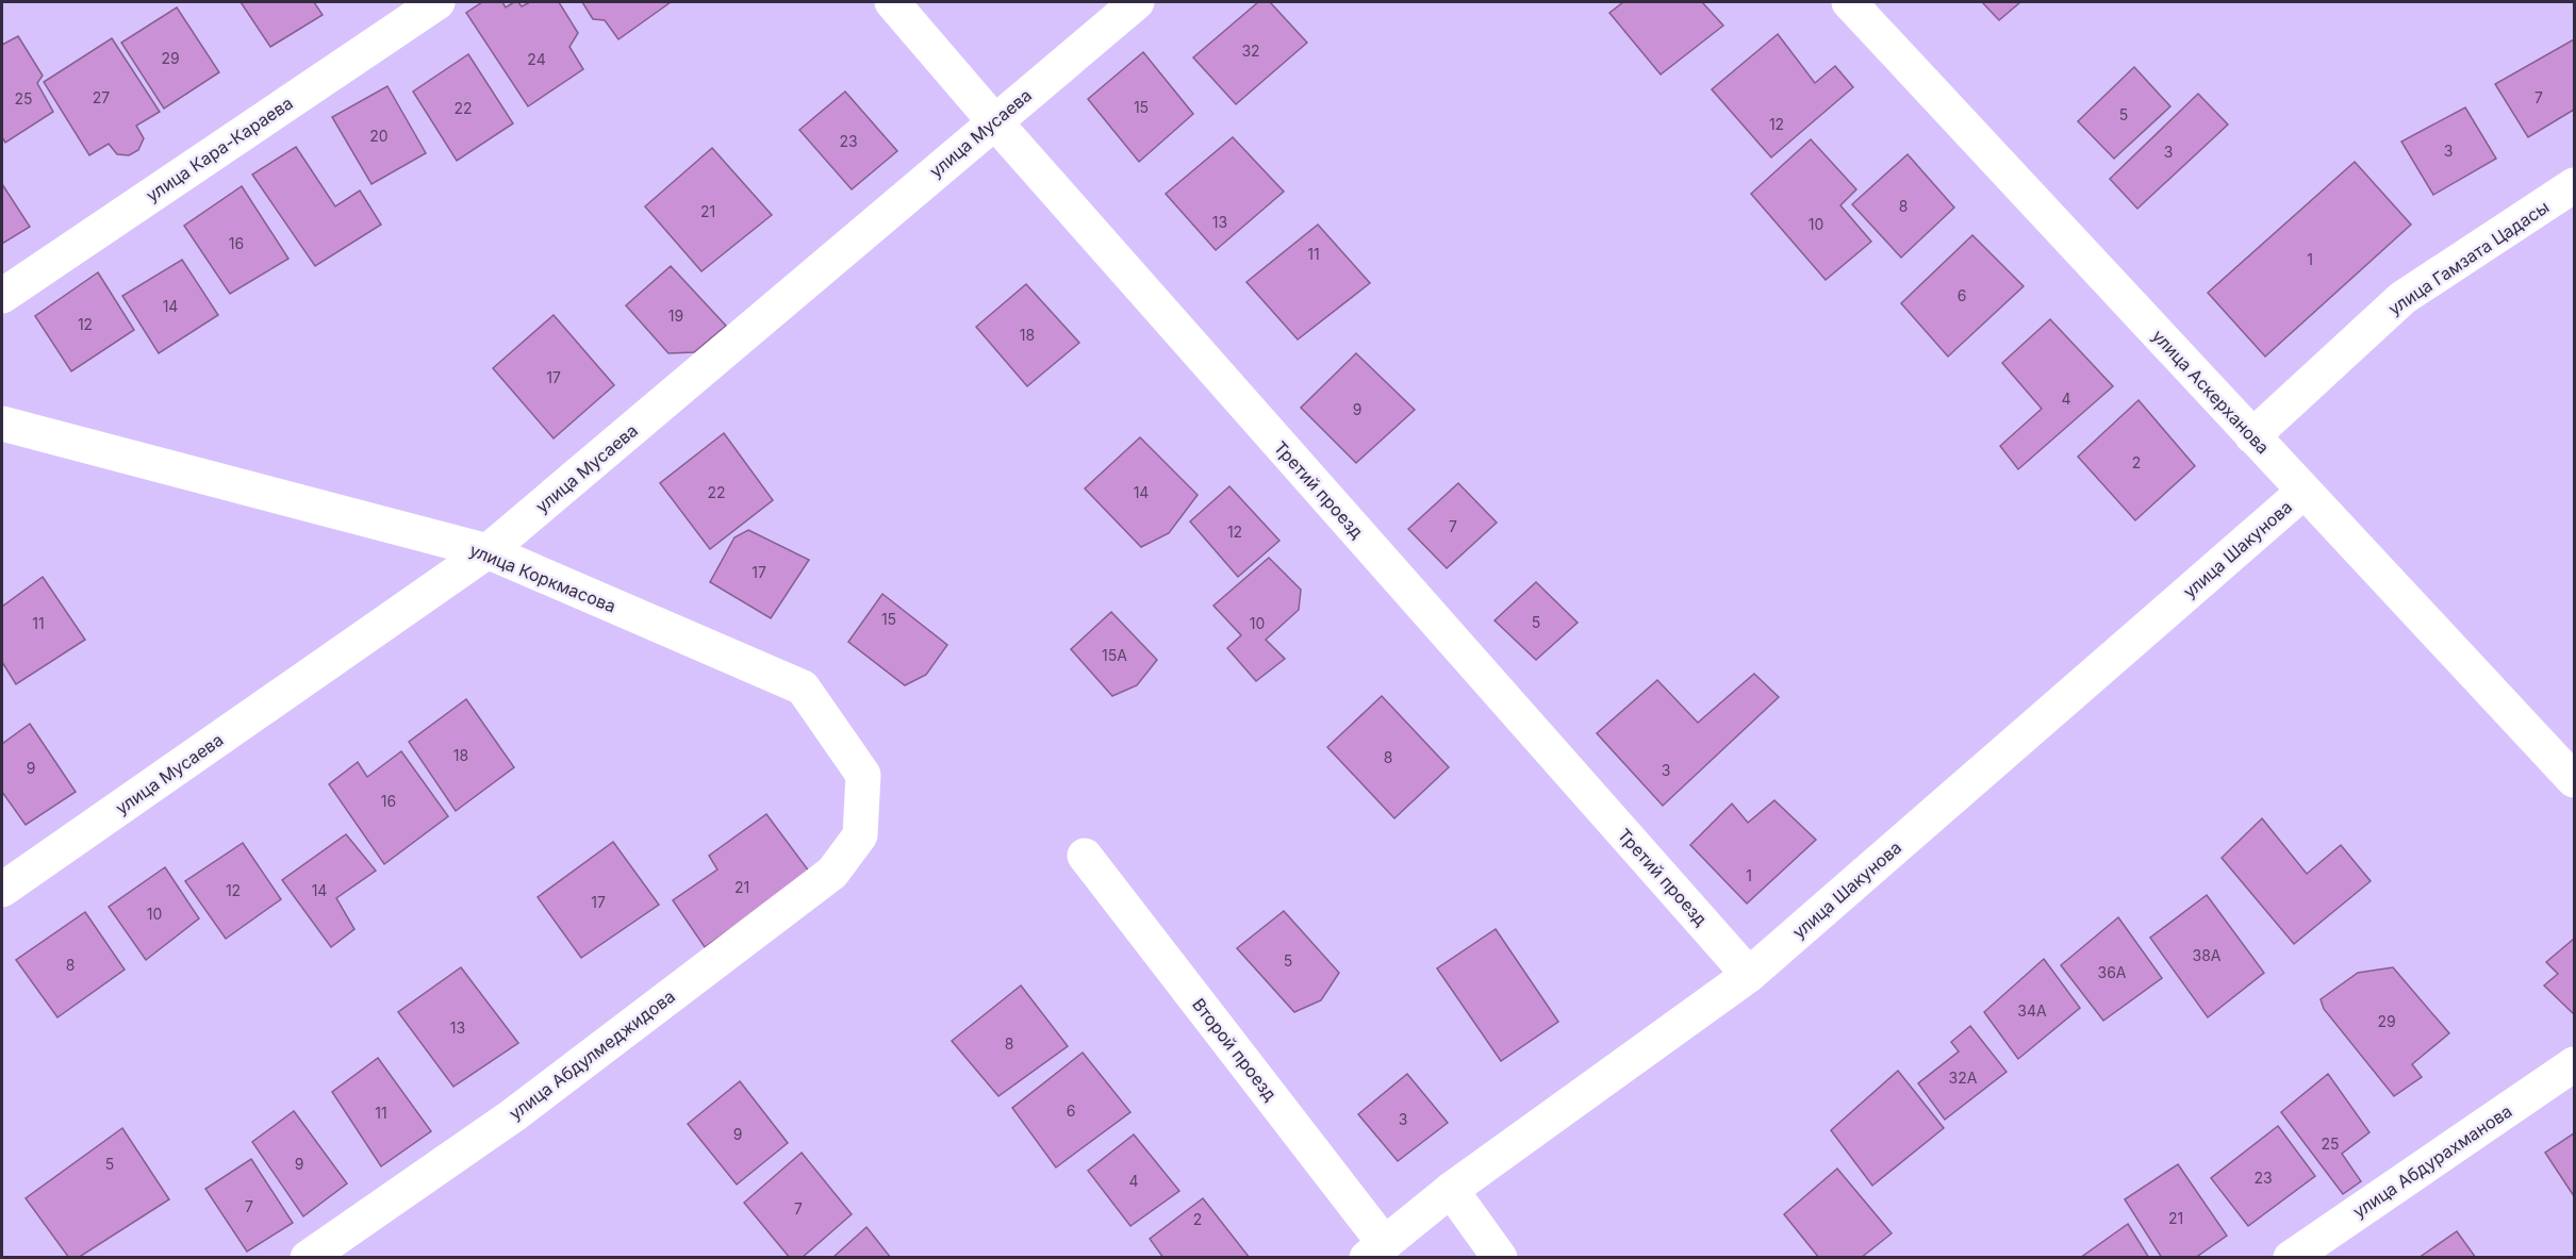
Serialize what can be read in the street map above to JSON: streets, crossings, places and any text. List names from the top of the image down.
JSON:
{
  "streets": {
    "street": [
      "улица Мусаева",
      "улица Кара-Караева",
      "улица Гамзата Цадасы",
      "улица Аскерханова",
      "Третий проезд",
      "улица Шакунова",
      "улица Коркмасова",
      "Второй проезд",
      "улица Абдулмеджидова",
      "улица Абдурахманова"
    ]
  },
  "crossings": [
    ["улица Мусаева", "Третий проезд"],
    ["улица Мусаева", "улица Коркмасова"],
    ["улица Гамзата Цадасы", "улица Аскерханова"],
    ["улица Аскерханова", "улица Шакунова"],
    ["Третий проезд", "улица Шакунова"],
    ["улица Шакунова", "Второй проезд"],
    ["улица Коркмасова", "улица Абдулмеджидова"]
  ],
  "house_numbers": [
    "32",
    "29",
    "24",
    "27",
    "7",
    "25",
    "15",
    "22",
    "5",
    "12",
    "20",
    "23",
    "3",
    "3",
    "8",
    "21",
    "13",
    "10",
    "16",
    "11",
    "1",
    "6",
    "14",
    "19",
    "12",
    "18",
    "17",
    "4",
    "9",
    "2",
    "22",
    "14",
    "7",
    "12",
    "17",
    "15",
    "5",
    "11",
    "10",
    "15А",
    "18",
    "8",
    "9",
    "3",
    "16",
    "1",
    "21",
    "12",
    "14",
    "17",
    "10",
    "38А",
    "5",
    "8",
    "36А",
    "34А",
    "29",
    "13",
    "8",
    "32А",
    "6",
    "11",
    "3",
    "9",
    "25",
    "5",
    "9",
    "23",
    "4",
    "7",
    "7",
    "21",
    "2"
  ]
}
